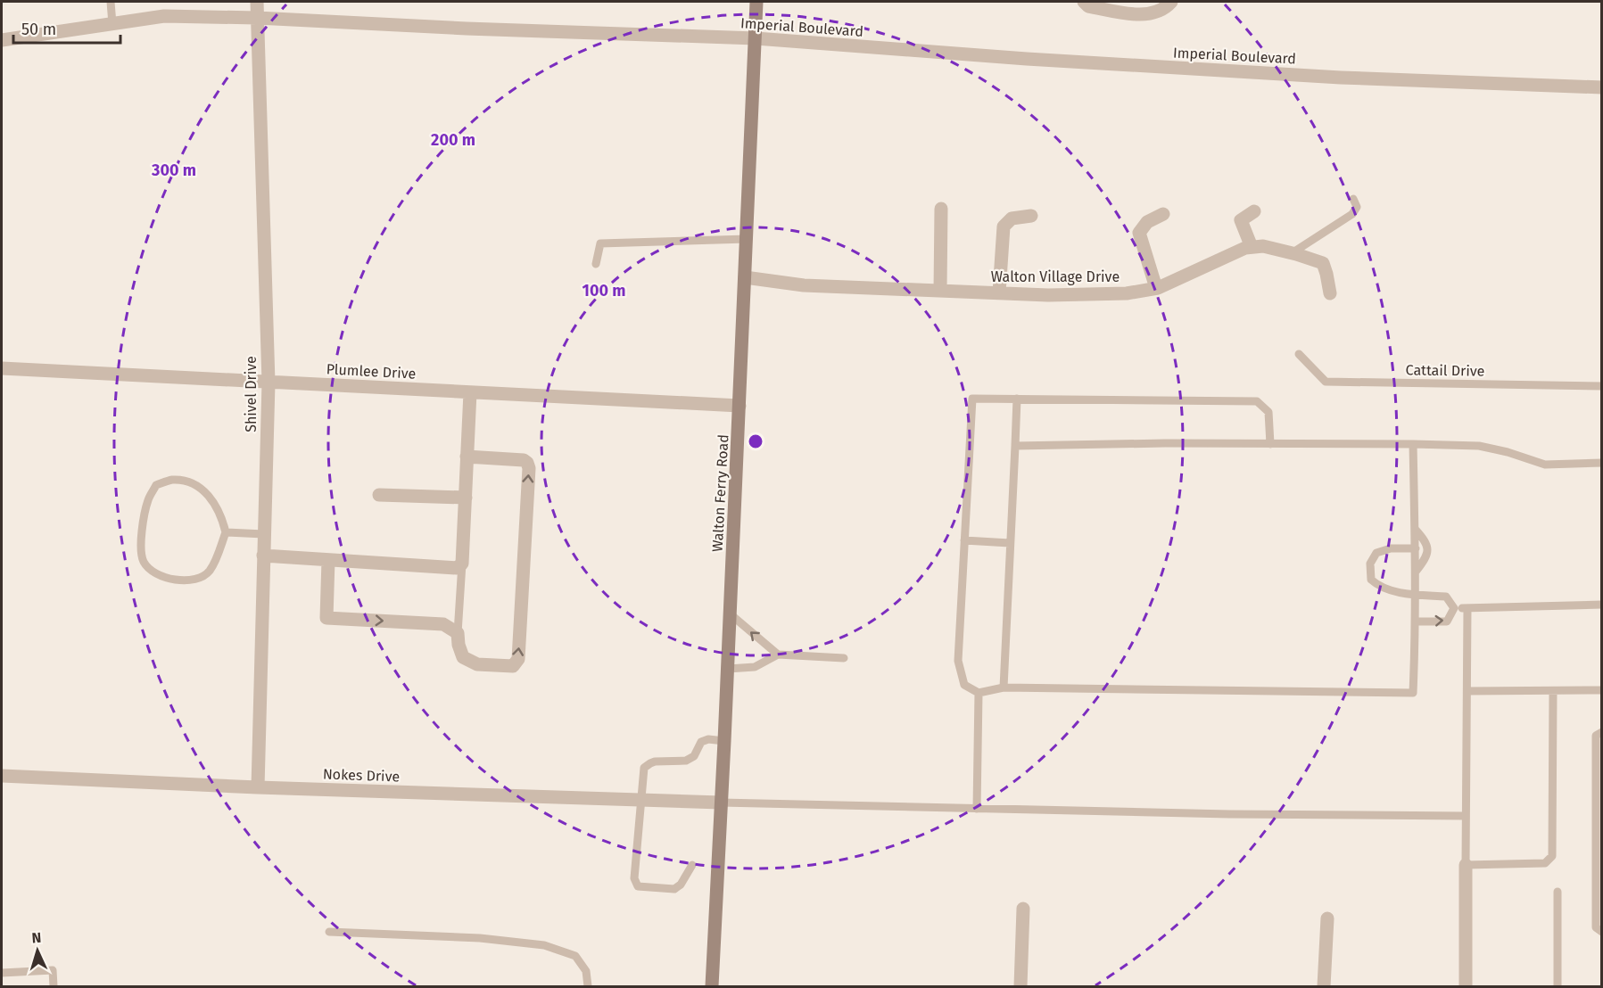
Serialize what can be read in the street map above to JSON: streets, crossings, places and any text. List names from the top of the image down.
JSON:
{
  "streets": {
    "street": [
      "Imperial Boulevard",
      "Walton Village Drive",
      "Plumlee Drive",
      "Shivel Drive",
      "Walton Ferry Road",
      "Nokes Drive"
    ],
    "lane": ["Cattail Drive"]
  },
  "crossings": [
    ["Imperial Boulevard", "Shivel Drive"],
    ["Imperial Boulevard", "Walton Ferry Road"],
    ["Walton Village Drive", "Walton Ferry Road"],
    ["Plumlee Drive", "Shivel Drive"],
    ["Plumlee Drive", "Walton Ferry Road"],
    ["Shivel Drive", "Nokes Drive"],
    ["Walton Ferry Road", "Nokes Drive"]
  ],
  "scale_bar": "50 m",
  "north": "top",
  "rings": ["200 m", "300 m", "100 m"]
}
